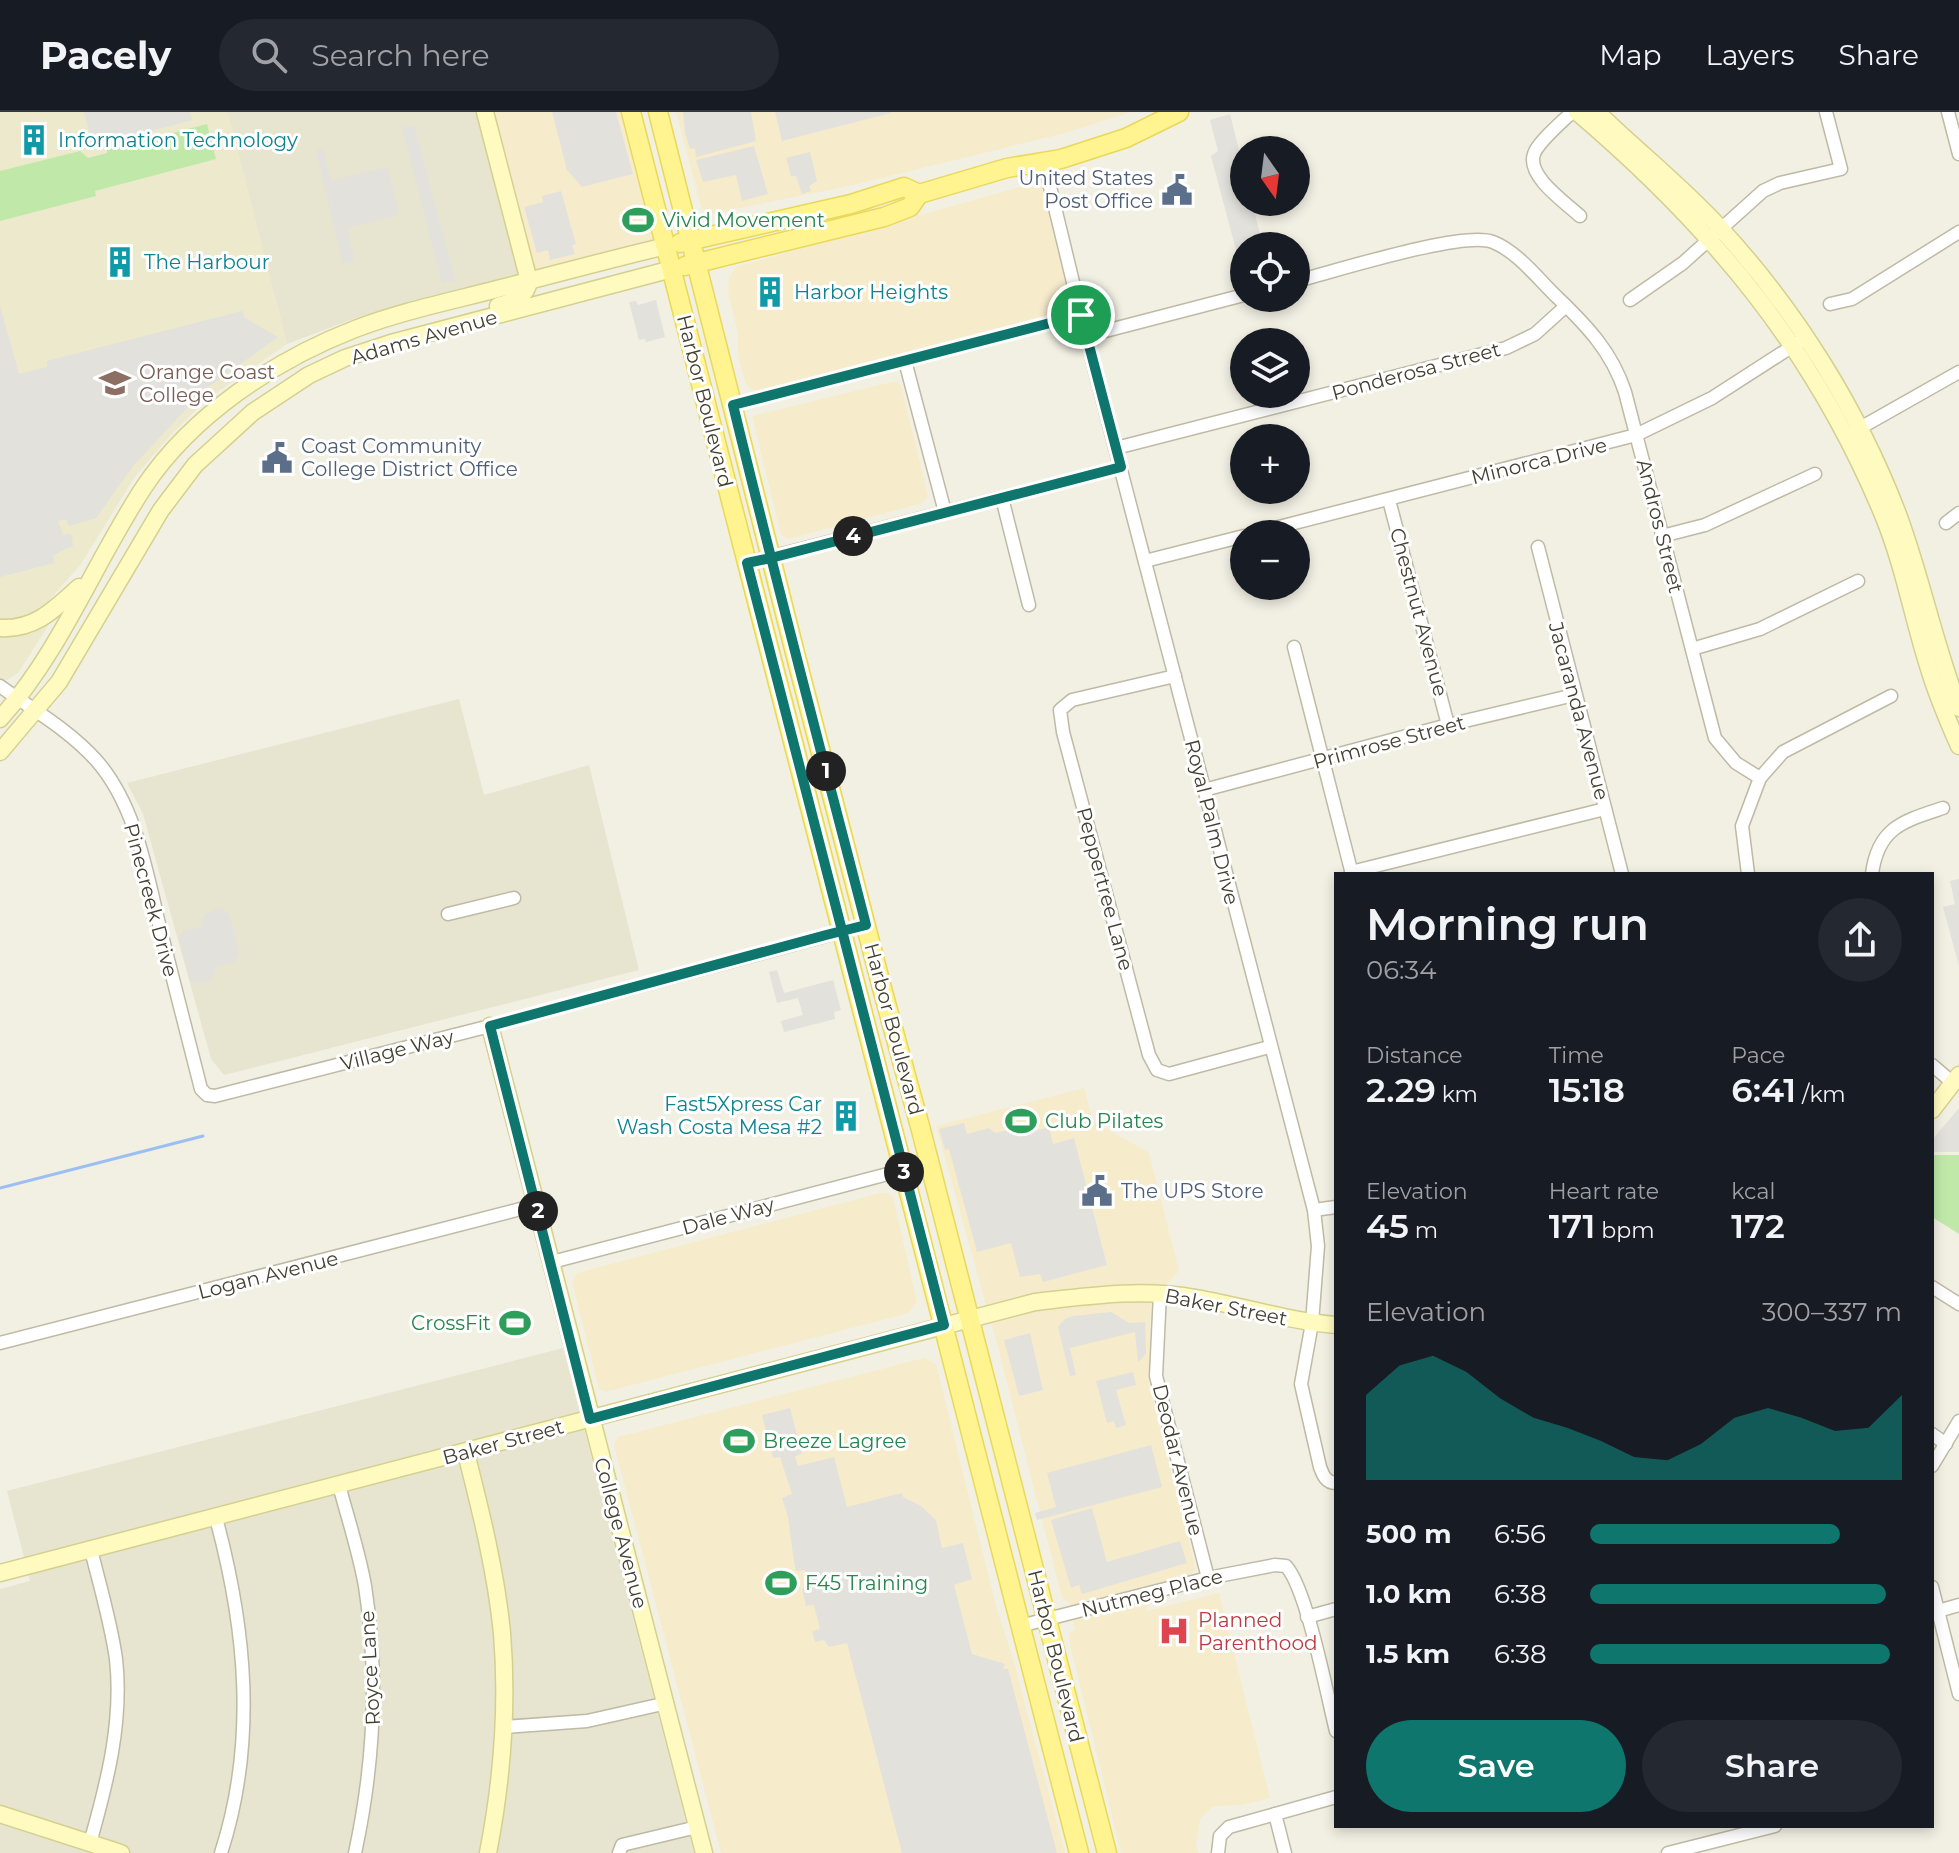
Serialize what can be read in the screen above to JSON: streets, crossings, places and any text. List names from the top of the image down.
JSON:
{
  "streets": {
    "main road": ["Adams Avenue", "Harbor Boulevard"],
    "street": [
      "Ponderosa Street",
      "Minorca Drive",
      "Andros Street",
      "Chestnut Avenue",
      "Jacaranda Avenue",
      "Primrose Street",
      "Royal Palm Drive",
      "Peppertree Lane",
      "Pinecreek Drive",
      "Village Way",
      "Dale Way",
      "Logan Avenue",
      "Baker Street",
      "Deodar Avenue",
      "College Avenue",
      "Nutmeg Place",
      "Royce Lane"
    ]
  },
  "crossings": [
    ["Adams Avenue", "Harbor Boulevard"],
    ["Adams Avenue", "Royal Palm Drive"],
    ["Adams Avenue", "Pinecreek Drive"],
    ["Ponderosa Street", "Andros Street"],
    ["Ponderosa Street", "Royal Palm Drive"],
    ["Harbor Boulevard", "Village Way"],
    ["Harbor Boulevard", "Dale Way"],
    ["Harbor Boulevard", "Baker Street"],
    ["Harbor Boulevard", "Nutmeg Place"],
    ["Minorca Drive", "Andros Street"],
    ["Minorca Drive", "Chestnut Avenue"],
    ["Chestnut Avenue", "Primrose Street"],
    ["Jacaranda Avenue", "Primrose Street"],
    ["Primrose Street", "Royal Palm Drive"],
    ["Royal Palm Drive", "Peppertree Lane"],
    ["Royal Palm Drive", "Baker Street"],
    ["Pinecreek Drive", "Village Way"],
    ["Village Way", "College Avenue"],
    ["Dale Way", "College Avenue"],
    ["Logan Avenue", "College Avenue"],
    ["Baker Street", "Deodar Avenue"],
    ["Baker Street", "College Avenue"],
    ["Baker Street", "Royce Lane"],
    ["Deodar Avenue", "Nutmeg Place"]
  ],
  "places": {
    "building": [
      "Information Technology",
      "The Harbour",
      "Harbor Heights",
      "Fast5Xpress Car Wash Costa Mesa #2"
    ],
    "public building": ["United States Post Office", "Coast Community College District Office", "The UPS Store"],
    "sports": [
      "Vivid Movement",
      "Club Pilates",
      "CrossFit",
      "Breeze Lagree",
      "F45 Training"
    ],
    "school or university": ["Orange Coast College"],
    "hospital": ["Planned Parenthood"]
  },
  "north": "bottom",
  "page": {
    "header": "Pacely",
    "search": "Search here",
    "nav": ["Map", "Layers", "Share"],
    "map_buttons": ["+", "−"],
    "pins": [
      "4",
      "1",
      "3",
      "2"
    ],
    "heading": ["Morning run", "06:34"],
    "stats": [
      ["Distance", "2.29 km"],
      ["Time", "15:18"],
      ["Pace", "6:41 /km"],
      ["Elevation", "45 m"],
      ["Heart rate", "171 bpm"],
      ["kcal", "172"]
    ],
    "chart": ["Elevation", "300–337 m"],
    "list": [
      {
        "name": "500 m",
        "note": "6:56"
      },
      {
        "name": "1.0 km",
        "note": "6:38"
      },
      {
        "name": "1.5 km",
        "note": "6:38"
      }
    ],
    "buttons": ["Save", "Share"]
  }
}
